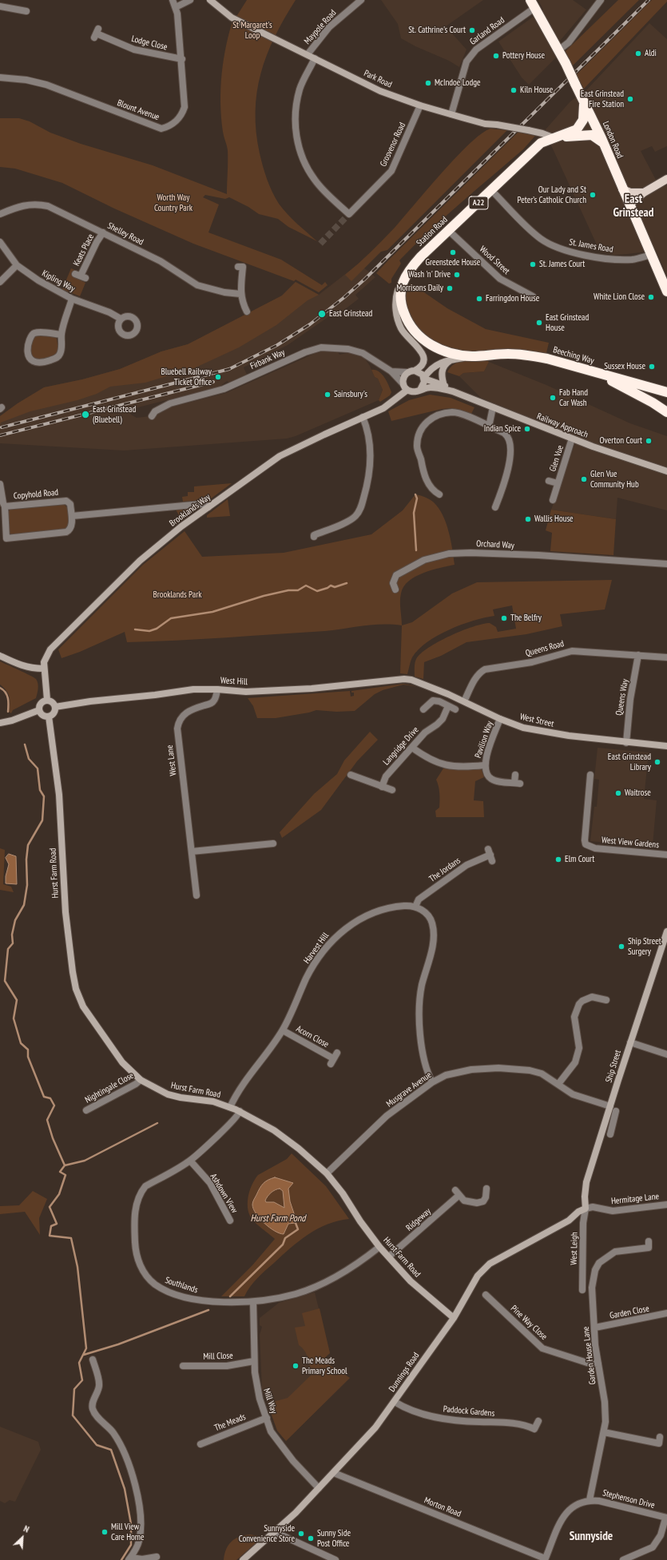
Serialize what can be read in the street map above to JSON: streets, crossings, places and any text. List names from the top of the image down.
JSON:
{
  "streets": {
    "highway": [
      "London Road",
      "A22",
      "Station Road",
      "Beeching Way"
    ],
    "street": [
      "Maypole Road",
      "Garland Road",
      "Lodge Close",
      "Park Road",
      "Blount Avenue",
      "Grosvenor Road",
      "Shelley Road",
      "St. James Road",
      "Keats Place",
      "Wood Street",
      "Kipling Way",
      "Firbank Way",
      "Railway Approach",
      "Glen Vue",
      "Copyhold Road",
      "Brooklands Way",
      "Orchard Way",
      "Queens Road",
      "West Hill",
      "Queens Way",
      "West Street",
      "Pavilion Way",
      "Langridge Drive",
      "West Lane",
      "West View Gardens",
      "The Jordans",
      "Hurst Farm Road",
      "Harvest Hill",
      "Acorn Close",
      "Ship Street",
      "Nightingale Close",
      "Musgrave Avenue",
      "Ashdown View",
      "Hermitage Lane",
      "Ridgeway",
      "West Leigh",
      "Southlands",
      "Garden Close",
      "Pine Way Close",
      "Garden House Lane",
      "Mill Close",
      "Dunnings Road",
      "Mill Way",
      "Paddock Gardens",
      "The Meads",
      "Stephenson Drive",
      "Morton Road"
    ]
  },
  "crossings": [
    ["Maypole Road", "Park Road"],
    ["Garland Road", "Park Road"],
    ["Garland Road", "London Road"],
    ["Lodge Close", "Blount Avenue"],
    ["Park Road", "Grosvenor Road"],
    ["Park Road", "Station Road"],
    ["London Road", "Station Road"],
    ["London Road", "St. James Road"],
    ["A22", "Beeching Way"],
    ["Station Road", "St. James Road"],
    ["Station Road", "Wood Street"],
    ["Station Road", "Beeching Way"],
    ["Station Road", "Firbank Way"],
    ["Station Road", "Railway Approach"],
    ["Station Road", "Brooklands Way"],
    ["Shelley Road", "Keats Place"],
    ["Beeching Way", "Firbank Way"],
    ["Beeching Way", "Railway Approach"],
    ["Beeching Way", "Brooklands Way"],
    ["Firbank Way", "Railway Approach"],
    ["Firbank Way", "Brooklands Way"],
    ["Railway Approach", "Glen Vue"],
    ["Railway Approach", "Brooklands Way"],
    ["Brooklands Way", "West Hill"],
    ["Brooklands Way", "Hurst Farm Road"],
    ["Queens Road", "Queens Way"],
    ["Queens Road", "West Street"],
    ["West Hill", "West Street"],
    ["West Hill", "West Lane"],
    ["West Hill", "Hurst Farm Road"],
    ["Queens Way", "West Street"],
    ["West Street", "Pavilion Way"],
    ["The Jordans", "Harvest Hill"],
    ["Hurst Farm Road", "Harvest Hill"],
    ["Hurst Farm Road", "Nightingale Close"],
    ["Hurst Farm Road", "Musgrave Avenue"],
    ["Hurst Farm Road", "Ridgeway"],
    ["Hurst Farm Road", "Southlands"],
    ["Hurst Farm Road", "Dunnings Road"],
    ["Harvest Hill", "Acorn Close"],
    ["Harvest Hill", "Musgrave Avenue"],
    ["Ship Street", "Musgrave Avenue"],
    ["Ship Street", "Hermitage Lane"],
    ["Ship Street", "West Leigh"],
    ["Ship Street", "Dunnings Road"],
    ["Ashdown View", "Southlands"],
    ["Hermitage Lane", "West Leigh"],
    ["Hermitage Lane", "Dunnings Road"],
    ["West Leigh", "Dunnings Road"],
    ["Southlands", "Mill Way"],
    ["Garden Close", "Garden House Lane"],
    ["Pine Way Close", "Garden House Lane"],
    ["Garden House Lane", "Stephenson Drive"],
    ["Mill Close", "Mill Way"],
    ["Dunnings Road", "Mill Way"],
    ["Dunnings Road", "Paddock Gardens"],
    ["Dunnings Road", "Morton Road"],
    ["Mill Way", "The Meads"],
    ["Stephenson Drive", "Morton Road"]
  ],
  "districts": ["East Grinstead", "Sunnyside"],
  "water": ["Hurst Farm Pond"],
  "parks": ["St Margaret's Loop", "Worth Way Country Park", "Brooklands Park"],
  "places": [
    "St. Cathrine's Court",
    "Aldi",
    "Pottery House",
    "McIndoe Lodge",
    "Kiln House",
    "East Grinstead Fire Station",
    "Our Lady and St Peter’s Catholic Church",
    "Greenstede House",
    "St. James Court",
    "Wash 'n' Drive",
    "Morrisons Daily",
    "White Lion Close",
    "Farringdon House",
    "East Grinstead",
    "East Grinstead House",
    "Sussex House",
    "Bluebell Railway Ticket Office",
    "Sainsbury's",
    "Fab Hand Car Wash",
    "East Grinstead (Bluebell)",
    "Indian Spice",
    "Overton Court",
    "Glen Vue Community Hub",
    "Wallis House",
    "The Belfry",
    "East Grinstead Library",
    "Waitrose",
    "Elm Court",
    "Ship Street Surgery",
    "The Meads Primary School",
    "Mill View Care Home",
    "Sunnyside Convenience Store",
    "Sunny Side Post Office"
  ],
  "north": "top right"
}
